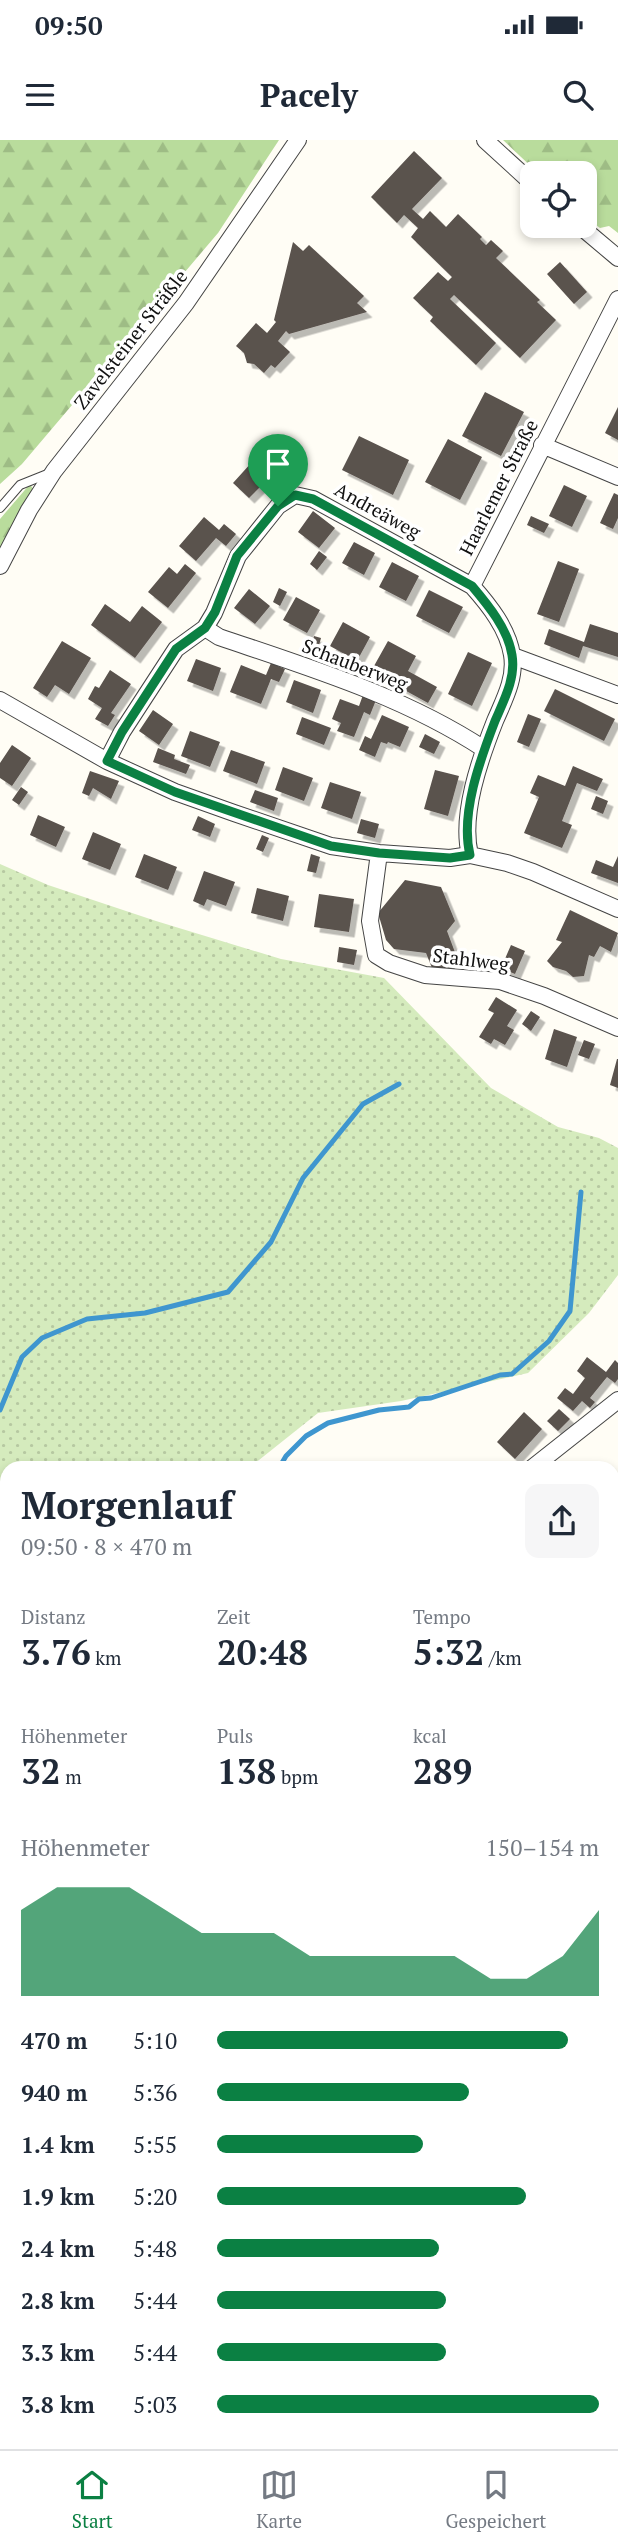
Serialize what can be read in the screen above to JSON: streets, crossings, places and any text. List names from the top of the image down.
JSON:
{
  "streets": {
    "street": [
      "Zavelsteiner Sträßle",
      "Haarlemer Straße",
      "Andreäweg",
      "Schauberweg",
      "Stahlweg"
    ]
  },
  "crossings": [
    ["Haarlemer Straße", "Andreäweg"],
    ["Andreäweg", "Schauberweg"]
  ],
  "page": {
    "status": "09:50",
    "header": "Pacely",
    "heading": ["Morgenlauf", "09:50 · 8 × 470 m"],
    "stats": [
      ["Distanz", "3.76 km"],
      ["Zeit", "20:48"],
      ["Tempo", "5:32 /km"],
      ["Höhenmeter", "32 m"],
      ["Puls", "138 bpm"],
      ["kcal", "289"]
    ],
    "chart": ["Höhenmeter", "150–154 m"],
    "list": [
      {
        "name": "470 m",
        "note": "5:10"
      },
      {
        "name": "940 m",
        "note": "5:36"
      },
      {
        "name": "1.4 km",
        "note": "5:55"
      },
      {
        "name": "1.9 km",
        "note": "5:20"
      },
      {
        "name": "2.4 km",
        "note": "5:48"
      },
      {
        "name": "2.8 km",
        "note": "5:44"
      },
      {
        "name": "3.3 km",
        "note": "5:44"
      },
      {
        "name": "3.8 km",
        "note": "5:03"
      }
    ],
    "tabs": ["Start", "Karte", "Gespeichert"]
  }
}
